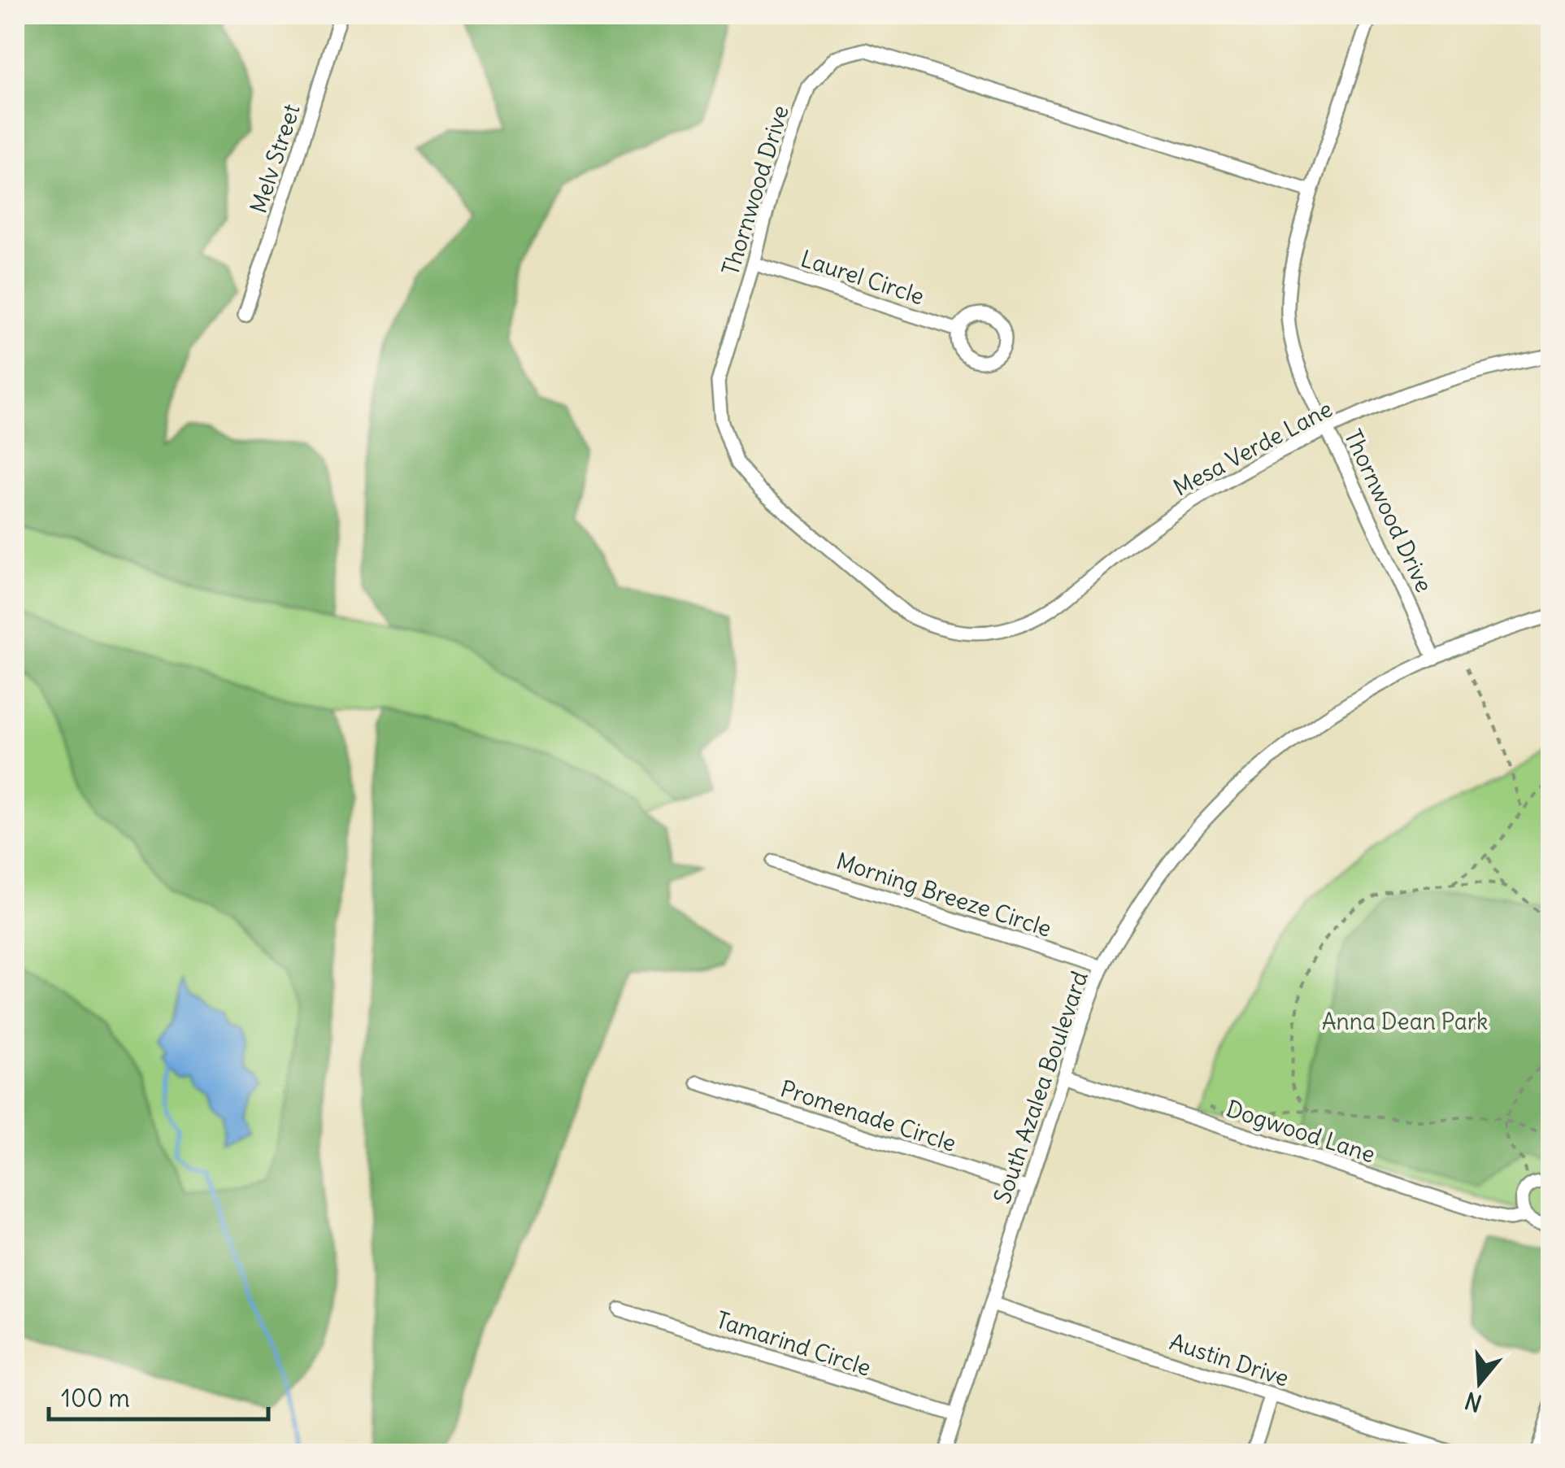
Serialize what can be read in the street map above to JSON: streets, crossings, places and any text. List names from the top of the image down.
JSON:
{
  "streets": {
    "street": [
      "Melv Street",
      "Thornwood Drive",
      "Laurel Circle",
      "Mesa Verde Lane",
      "Morning Breeze Circle",
      "South Azalea Boulevard",
      "Promenade Circle",
      "Dogwood Lane",
      "Tamarind Circle",
      "Austin Drive"
    ]
  },
  "crossings": [
    ["Thornwood Drive", "Laurel Circle"],
    ["Thornwood Drive", "Mesa Verde Lane"],
    ["Thornwood Drive", "South Azalea Boulevard"],
    ["Morning Breeze Circle", "South Azalea Boulevard"],
    ["South Azalea Boulevard", "Promenade Circle"],
    ["South Azalea Boulevard", "Dogwood Lane"],
    ["South Azalea Boulevard", "Tamarind Circle"],
    ["South Azalea Boulevard", "Austin Drive"]
  ],
  "parks": ["Anna Dean Park"],
  "scale_bar": "100 m",
  "north": "bottom"
}
